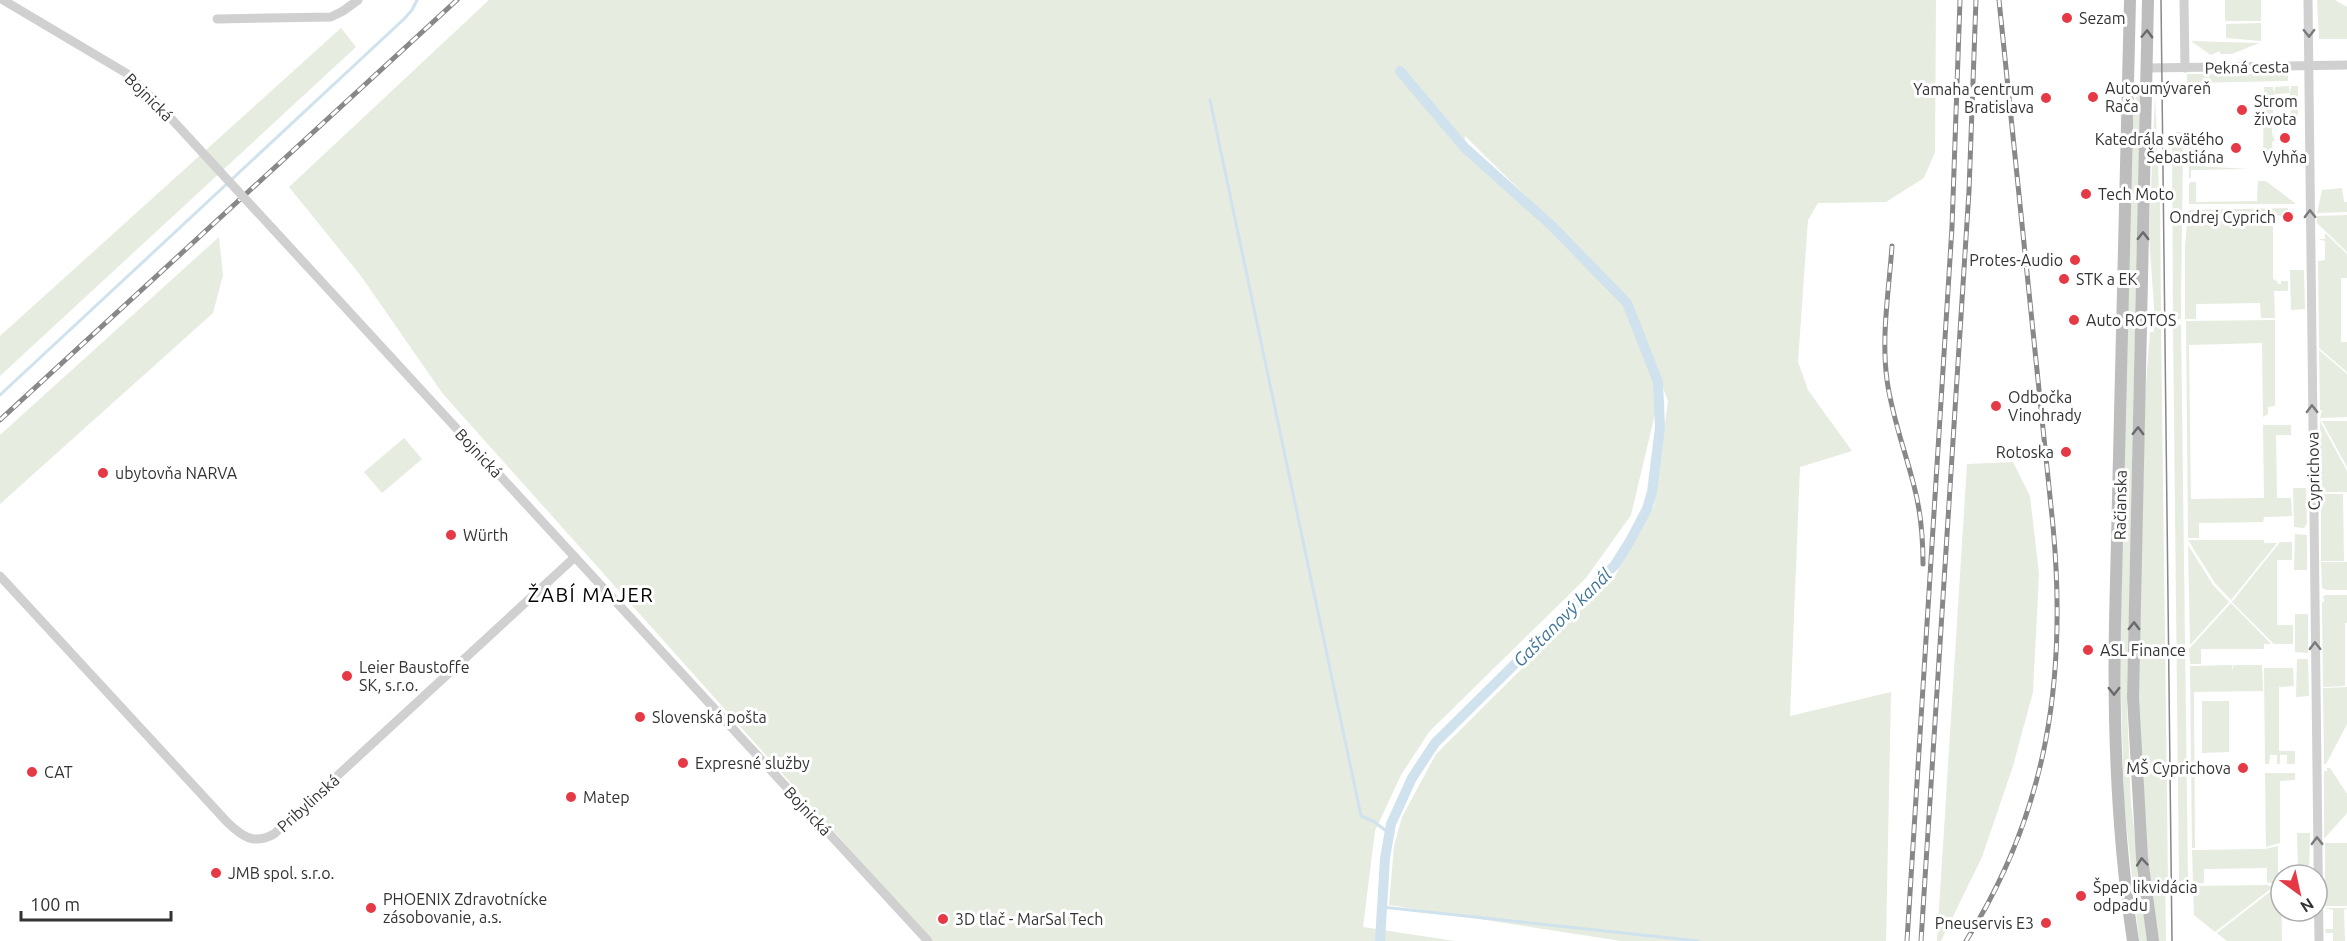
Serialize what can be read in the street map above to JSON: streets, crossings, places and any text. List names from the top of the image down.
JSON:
{
  "streets": {
    "main road": ["Račianska"],
    "street": [
      "Pekná cesta",
      "Bojnická",
      "Cyprichova",
      "Pribylinská"
    ]
  },
  "crossings": [
    ["Pekná cesta", "Cyprichova"],
    ["Pekná cesta", "Račianska"],
    ["Bojnická", "Pribylinská"]
  ],
  "one_way": ["Cyprichova"],
  "districts": ["ŽABÍ MAJER"],
  "water": ["Gaštanový kanál"],
  "places": [
    "Sezam",
    "Autoumývareň Rača",
    "Yamaha centrum Bratislava",
    "Strom života",
    "Vyhňa",
    "Katedrála svätého Šebastiána",
    "Tech Moto",
    "Ondrej Cyprich",
    "Protes-Audio",
    "STK a EK",
    "Auto ROTOS",
    "Odbočka Vinohrady",
    "Rotoska",
    "ubytovňa NARVA",
    "Würth",
    "ASL Finance",
    "Leier Baustoffe SK, s.r.o.",
    "Slovenská pošta",
    "Expresné služby",
    "MŠ Cyprichova",
    "CAT",
    "Matep",
    "JMB spol. s.r.o.",
    "Špep likvidácia odpadu",
    "PHOENIX Zdravotnícke zásobovanie, a.s.",
    "3D tlač - MarSal Tech",
    "Pneuservis E3"
  ],
  "scale_bar": "100 m",
  "north": "bottom right"
}
